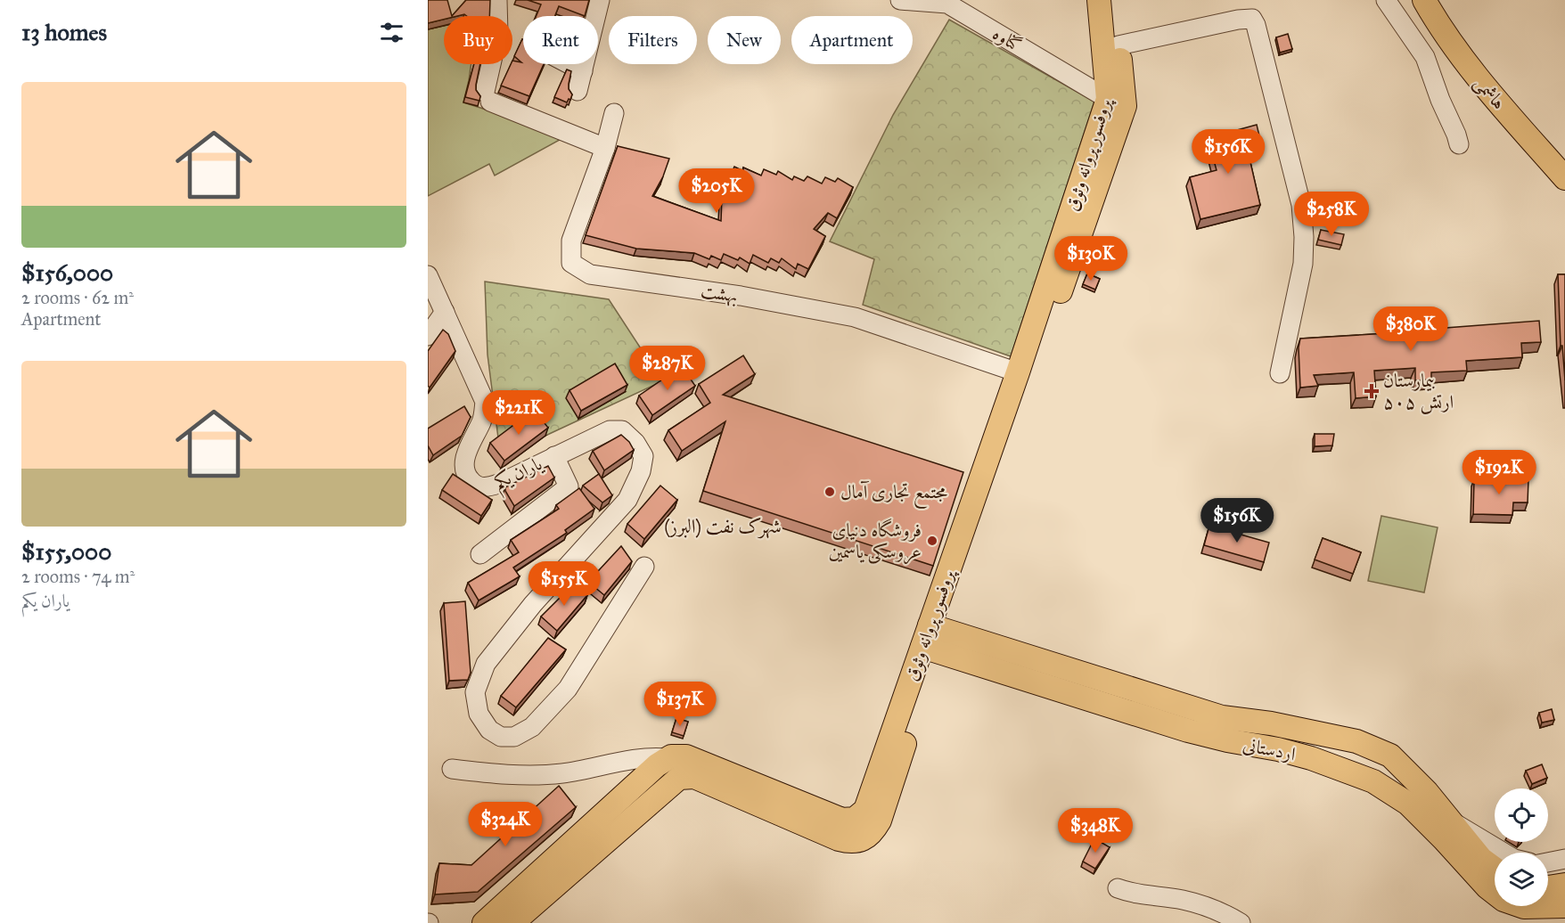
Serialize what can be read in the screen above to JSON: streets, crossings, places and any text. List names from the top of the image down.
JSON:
{
  "streets": {
    "main road": ["هاشمی", "پروفسور پروانه وثوق", "اردستانی"],
    "street": ["گناوه", "بهشت", "یاران یکم"]
  },
  "crossings": [
    ["گناوه", "پروفسور پروانه وثوق"],
    ["پروفسور پروانه وثوق", "بهشت"],
    ["پروفسور پروانه وثوق", "اردستانی"]
  ],
  "districts": ["شهرک نفت (البرز)"],
  "places": {
    "health": ["بیمارستان ۵۰۵ ارتش"],
    "other": ["مجتمع تجاری آمال", "فروشگاه دنیای عروسکی یاسمین"]
  },
  "page": {
    "heading": "13 homes",
    "chip": [
      "Buy",
      "Rent",
      "Filters",
      "New",
      "Apartment"
    ],
    "list": [
      {
        "name": "$156,000",
        "note": "2 rooms · 62 m² · Apartment"
      },
      {
        "name": "$155,000",
        "note": "2 rooms · 74 m² · یاران یکم"
      }
    ],
    "price": [
      "$156K",
      "$205K",
      "$258K",
      "$130K",
      "$380K",
      "$287K",
      "$221K",
      "$192K",
      "$156K",
      "$155K",
      "$137K",
      "$324K",
      "$348K"
    ]
  }
}
